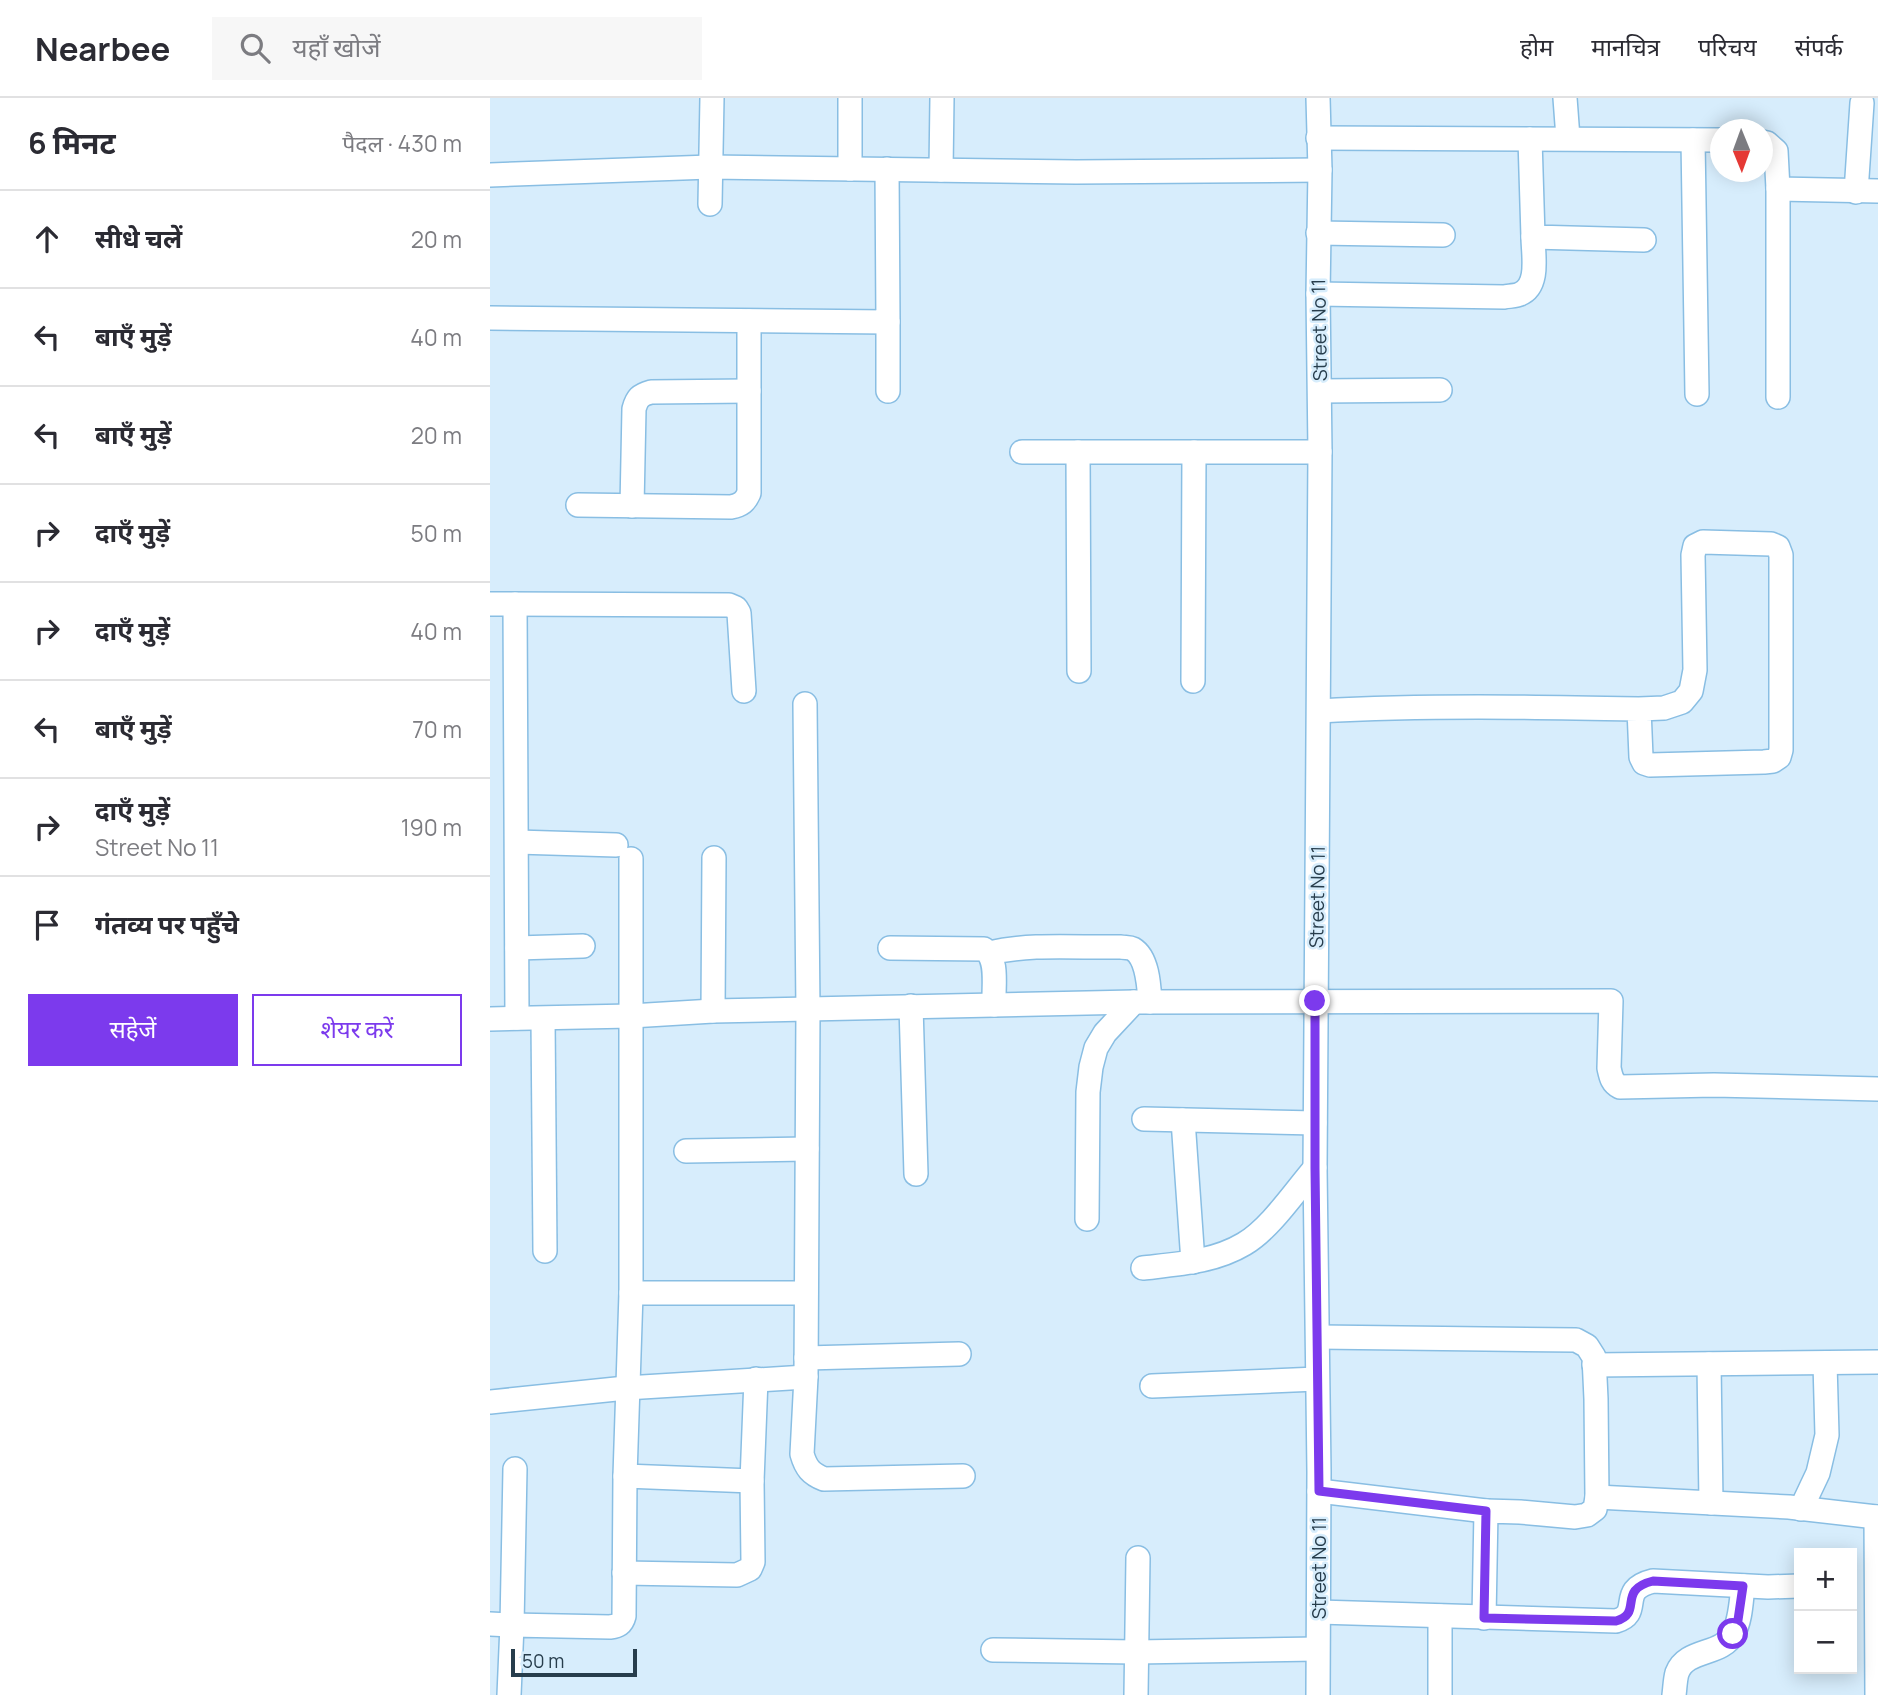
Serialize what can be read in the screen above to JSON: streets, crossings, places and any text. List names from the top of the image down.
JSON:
{
  "streets": {
    "street": ["Street No 11"]
  },
  "scale_bar": "50 m",
  "north": "bottom",
  "page": {
    "header": "Nearbee",
    "search": "यहाँ खोजें",
    "nav": [
      "होम",
      "मानचित्र",
      "परिचय",
      "संपर्क"
    ],
    "heading": ["6 मिनट", "पैदल · 430 m"],
    "list": [
      ["सीधे चलें", "20 m"],
      ["बाएँ मुड़ें", "40 m"],
      ["बाएँ मुड़ें", "20 m"],
      ["दाएँ मुड़ें", "50 m"],
      ["दाएँ मुड़ें", "40 m"],
      ["बाएँ मुड़ें", "70 m"],
      ["दाएँ मुड़ें", "Street No 11", "190 m"],
      "गंतव्य पर पहुँचे"
    ],
    "buttons": ["सहेजें", "शेयर करें"],
    "map_buttons": ["+", "−"],
    "scale": "50 m"
  }
}
